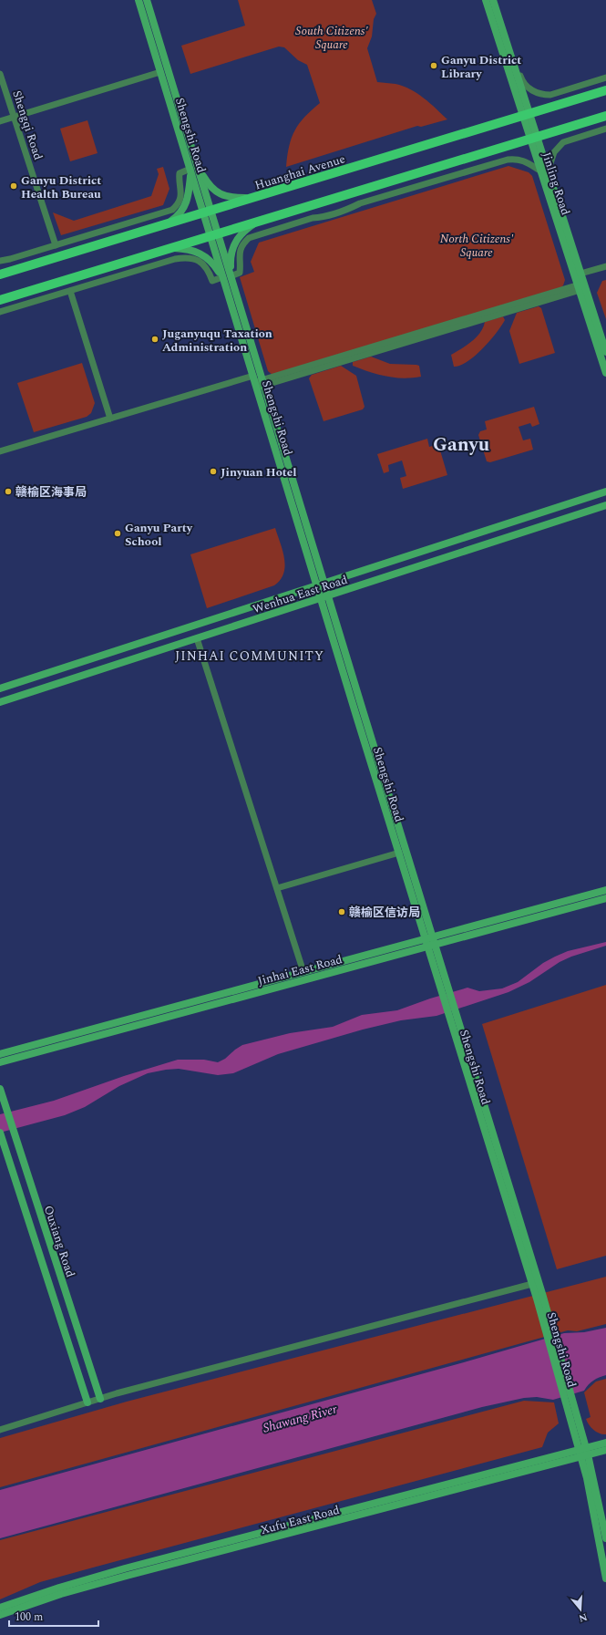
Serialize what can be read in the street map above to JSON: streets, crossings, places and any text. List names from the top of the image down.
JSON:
{
  "streets": {
    "main road": [
      "Shengshi Road",
      "Huanghai Avenue",
      "Jinling Road",
      "Wenhua East Road",
      "Jinhai East Road",
      "Ouxiang Road",
      "Xufu East Road"
    ],
    "street": ["Shengqi Road"]
  },
  "crossings": [
    ["Shengshi Road", "Huanghai Avenue"],
    ["Shengshi Road", "Wenhua East Road"],
    ["Shengshi Road", "Jinhai East Road"],
    ["Shengshi Road", "Xufu East Road"],
    ["Huanghai Avenue", "Jinling Road"]
  ],
  "districts": ["Ganyu", "JINHAI COMMUNITY"],
  "water": ["Shawang River"],
  "parks": ["South Citizens' Square", "North Citizens' Square"],
  "places": [
    "Ganyu District Library",
    "Ganyu District Health Bureau",
    "Juganyuqu Taxation Administration",
    "Jinyuan Hotel",
    "赣榆区海事局",
    "Ganyu Party School",
    "赣榆区信访局"
  ],
  "scale_bar": "100 m",
  "north": "bottom"
}
